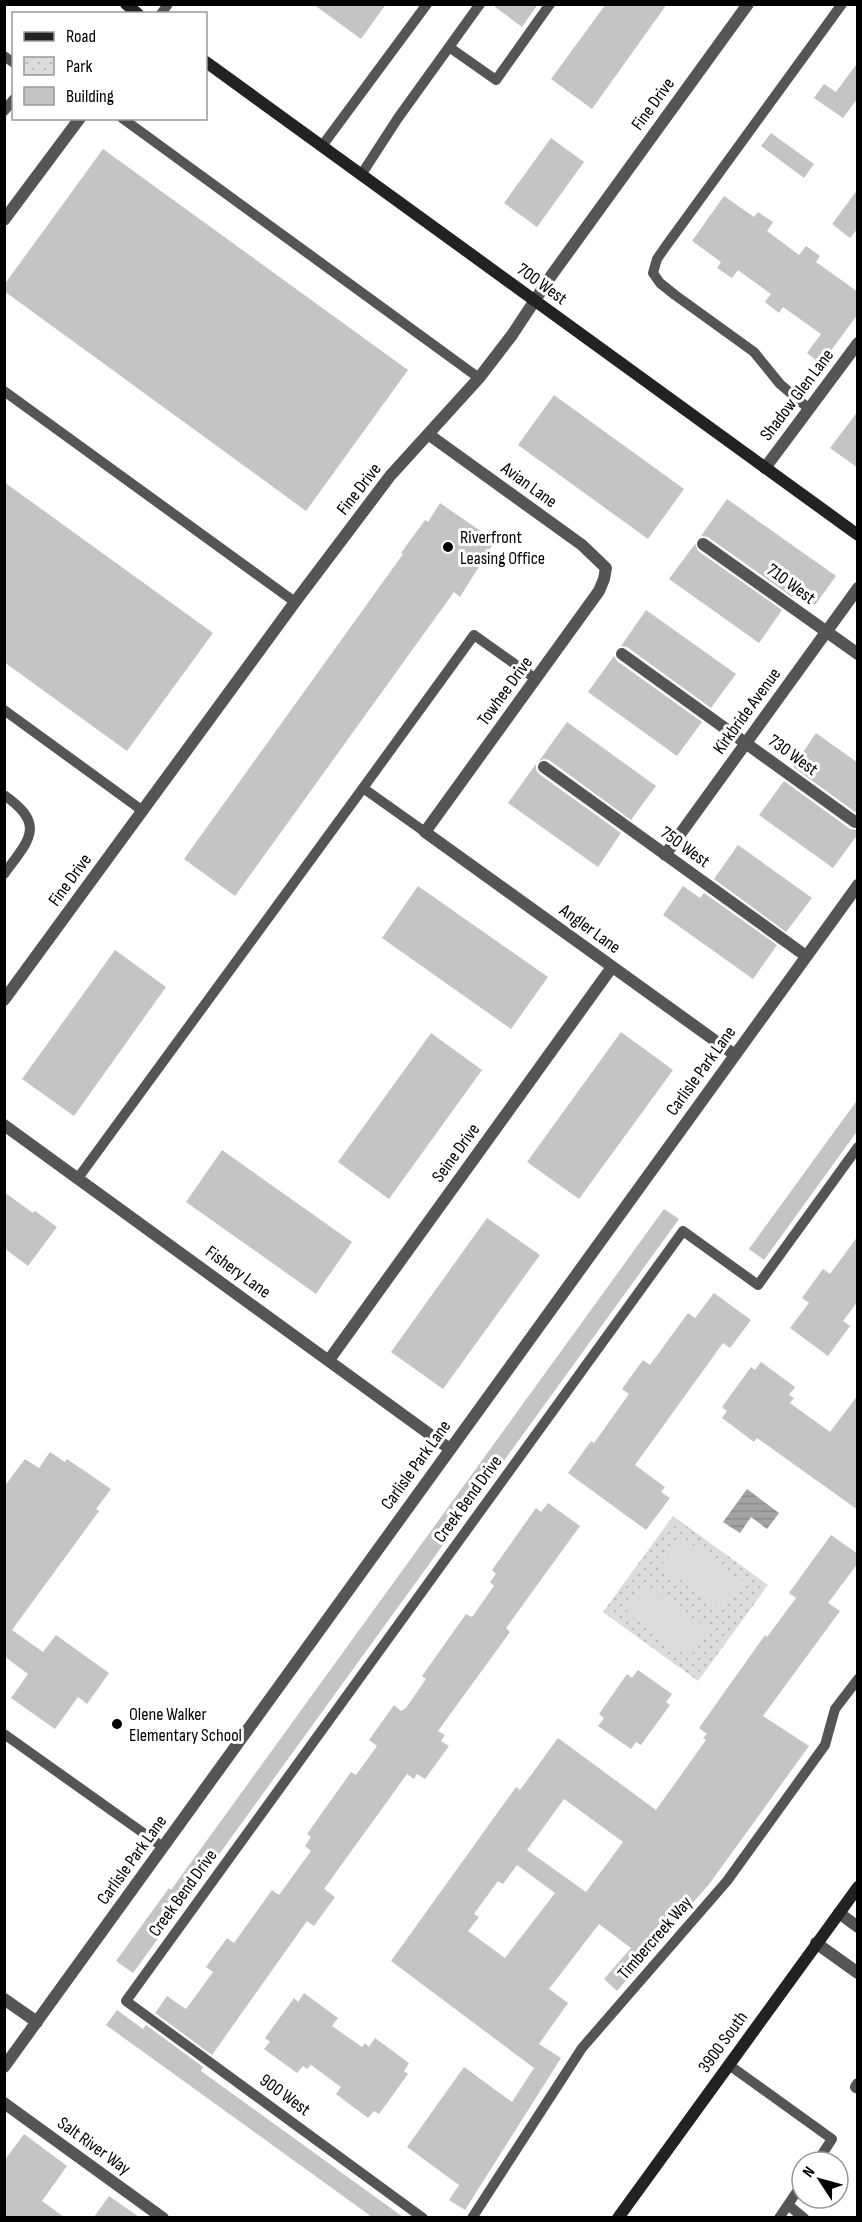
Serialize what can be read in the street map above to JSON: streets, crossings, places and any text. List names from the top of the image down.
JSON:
{
  "streets": {
    "street": [
      "Fine Drive",
      "700 West",
      "Shadow Glen Lane",
      "Avian Lane",
      "710 West",
      "Towhee Drive",
      "Kirkbride Avenue",
      "730 West",
      "750 West",
      "Angler Lane",
      "Carlisle Park Lane",
      "Seine Drive",
      "Fishery Lane",
      "3900 South",
      "Salt River Way"
    ],
    "lane": ["Creek Bend Drive", "Timbercreek Way", "900 West"]
  },
  "crossings": [
    ["Fine Drive", "700 West"],
    ["Fine Drive", "Avian Lane"],
    ["700 West", "Shadow Glen Lane"],
    ["Avian Lane", "Towhee Drive"],
    ["710 West", "Kirkbride Avenue"],
    ["Towhee Drive", "Angler Lane"],
    ["Kirkbride Avenue", "730 West"],
    ["Kirkbride Avenue", "750 West"],
    ["750 West", "Carlisle Park Lane"],
    ["Angler Lane", "Carlisle Park Lane"],
    ["Angler Lane", "Seine Drive"],
    ["Carlisle Park Lane", "Fishery Lane"],
    ["Seine Drive", "Fishery Lane"],
    ["Creek Bend Drive", "900 West"]
  ],
  "places": ["Riverfront Leasing Office", "Olene Walker Elementary School"],
  "legend": ["Road", "Park", "Building"],
  "north": "top left"
}
